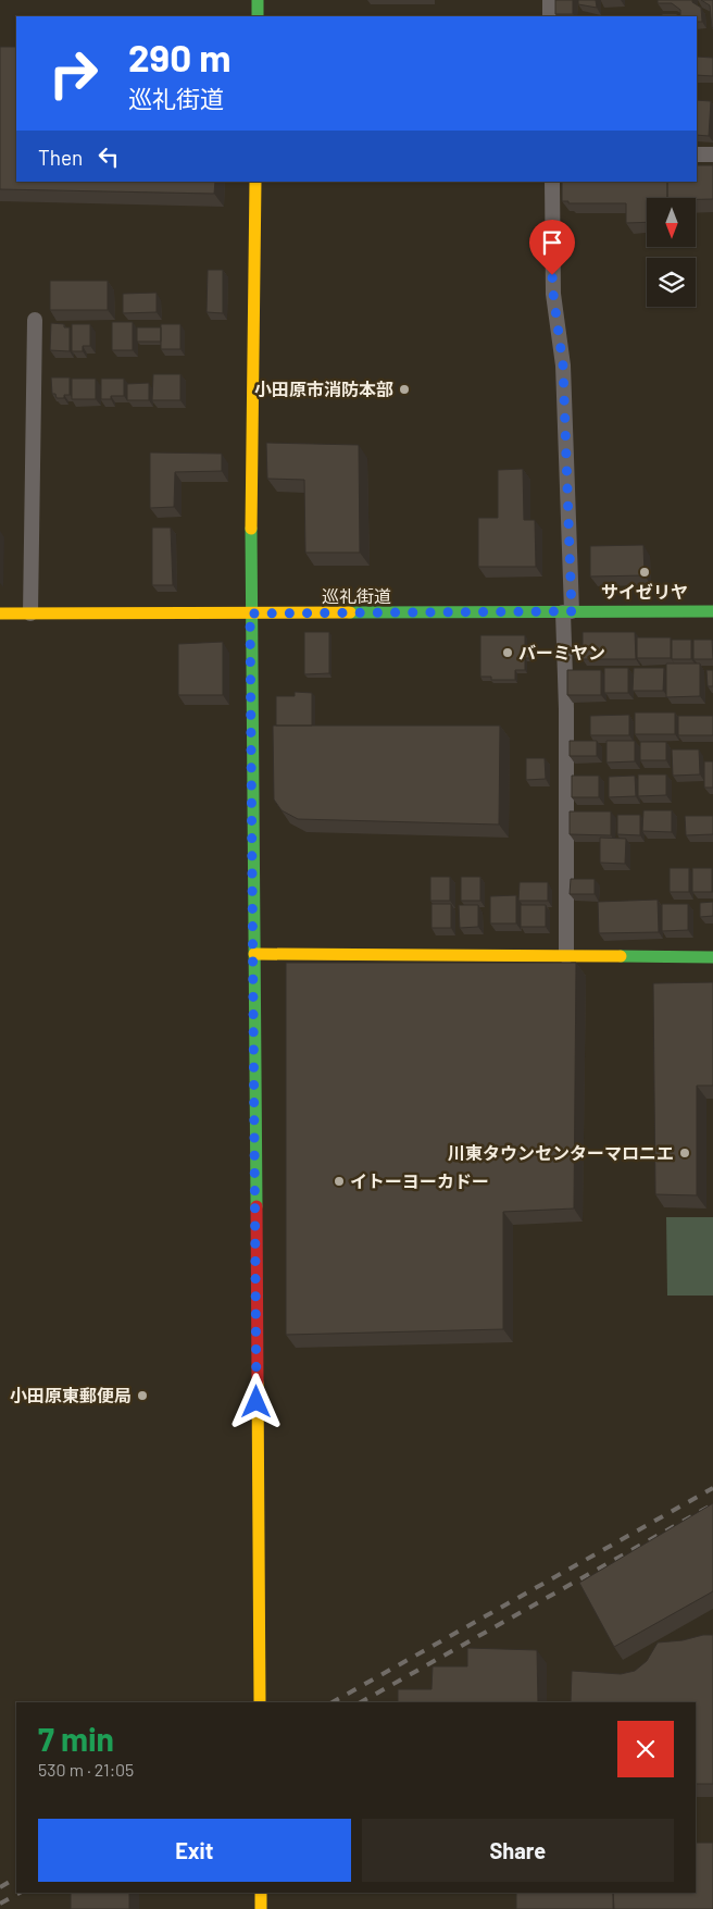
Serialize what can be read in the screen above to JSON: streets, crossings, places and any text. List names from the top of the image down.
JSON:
{
  "streets": {
    "street": ["巡礼街道"]
  },
  "places": [
    "小田原市消防本部",
    "サイゼリヤ",
    "バーミヤン",
    "川東タウンセンターマロニエ",
    "イトーヨーカドー",
    "小田原東郵便局"
  ],
  "north": "bottom",
  "page": {
    "turn": ["290 m", "巡礼街道"],
    "then": "Then",
    "heading": ["7 min", "530 m · 21:05"],
    "buttons": ["Exit", "Share"]
  }
}
